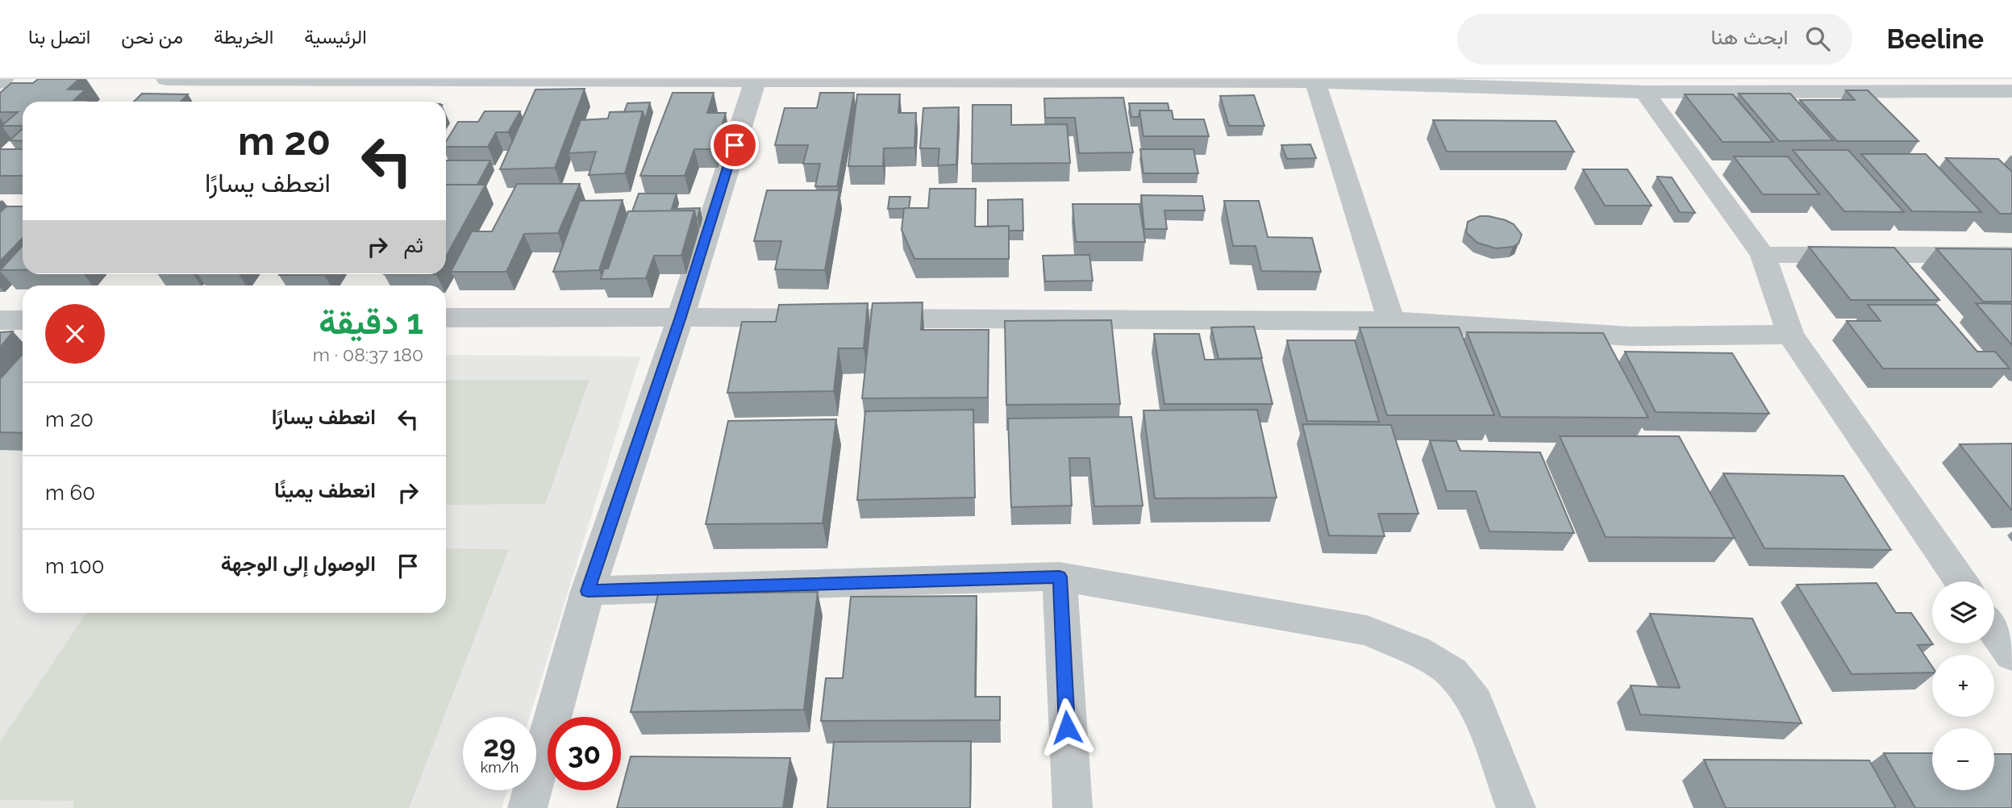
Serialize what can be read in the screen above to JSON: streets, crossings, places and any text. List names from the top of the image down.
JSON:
{
  "page": {
    "header": "Beeline",
    "search": "ابحث هنا",
    "nav": [
      "الرئيسية",
      "الخريطة",
      "من نحن",
      "اتصل بنا"
    ],
    "turn": ["20 m", "انعطف يسارًا"],
    "then": "ثم",
    "heading": ["1 دقيقة", "180 m · 08:37"],
    "list": [
      {
        "name": "انعطف يسارًا",
        "value": "20 m"
      },
      {
        "name": "انعطف يمينًا",
        "value": "60 m"
      },
      {
        "name": "الوصول إلى الوجهة",
        "value": "100 m"
      }
    ],
    "map_buttons": ["+", "−"],
    "speed": "29 km/h",
    "limit": "30"
  }
}
